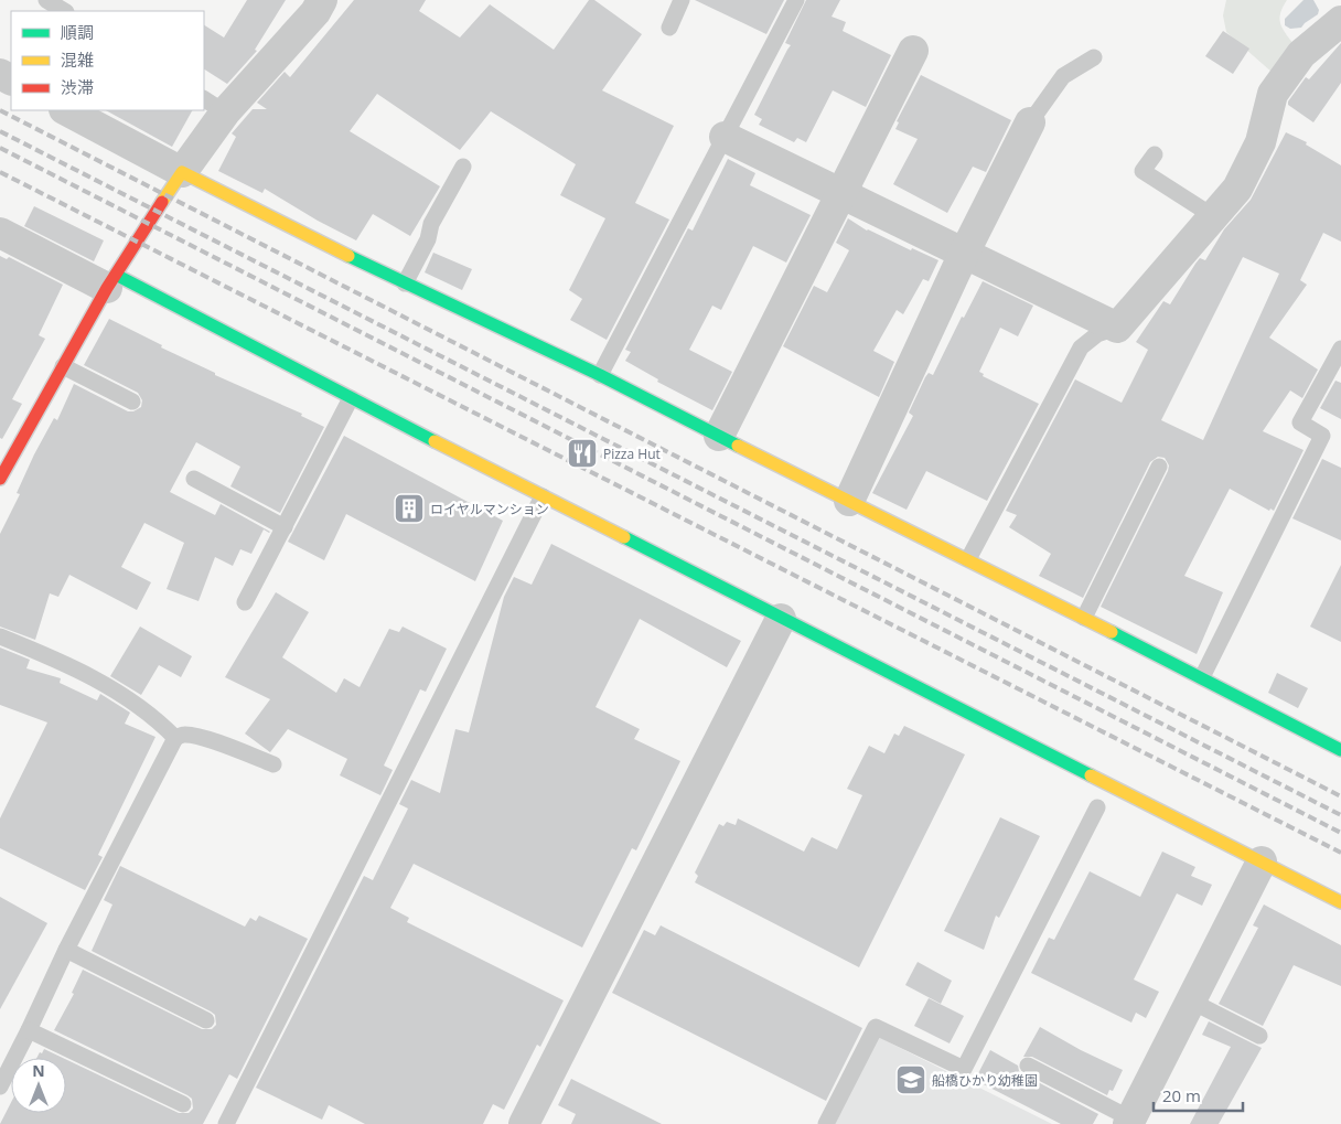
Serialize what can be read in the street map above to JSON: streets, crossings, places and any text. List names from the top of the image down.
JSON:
{
  "places": {
    "restaurant": ["Pizza Hut"],
    "building": ["ロイヤルマンション"],
    "school or university": ["船橋ひかり幼稚園"]
  },
  "legend": ["順調", "混雑", "渋滞"],
  "scale_bar": "20 m",
  "north": "top"
}
